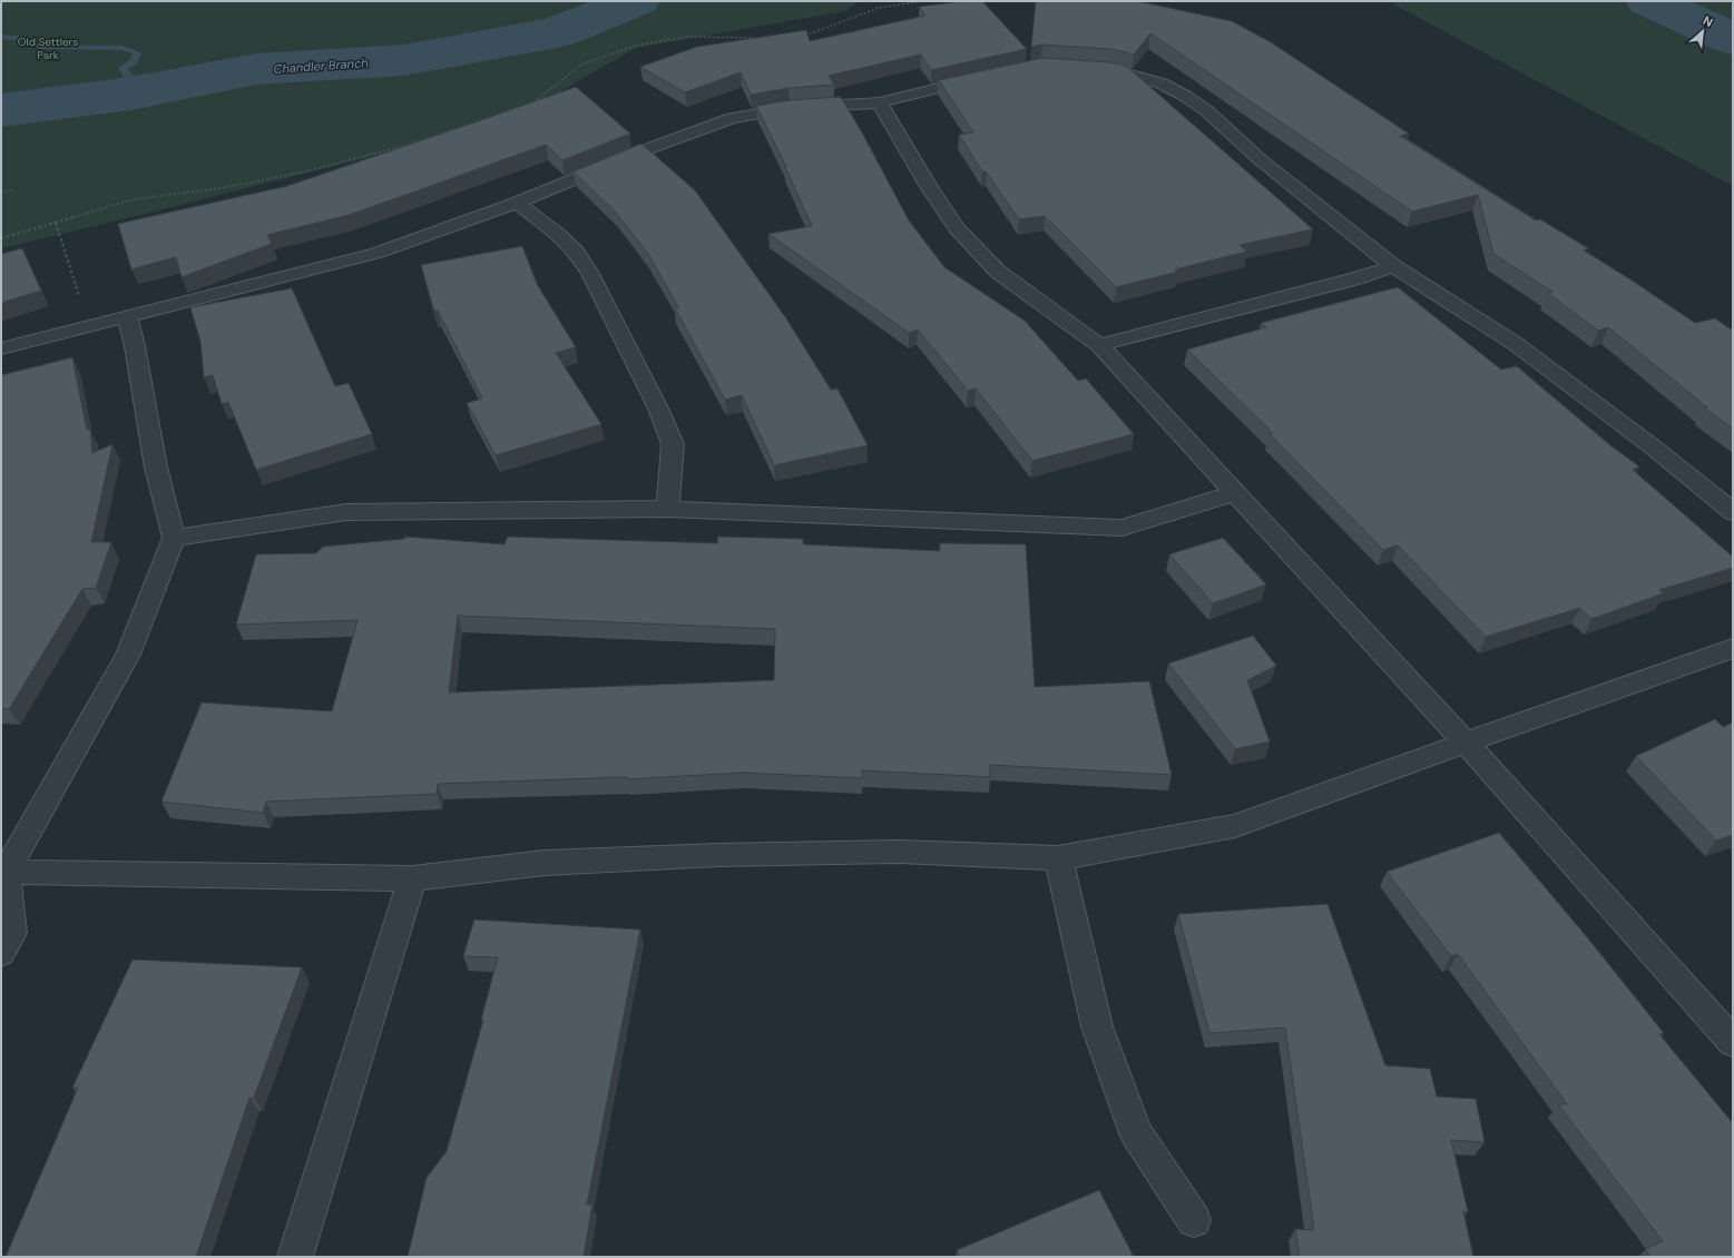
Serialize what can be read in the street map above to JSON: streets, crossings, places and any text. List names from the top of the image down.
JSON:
{
  "water": ["Chandler Branch"],
  "parks": ["Old Settlers Park"],
  "north": "top right"
}
